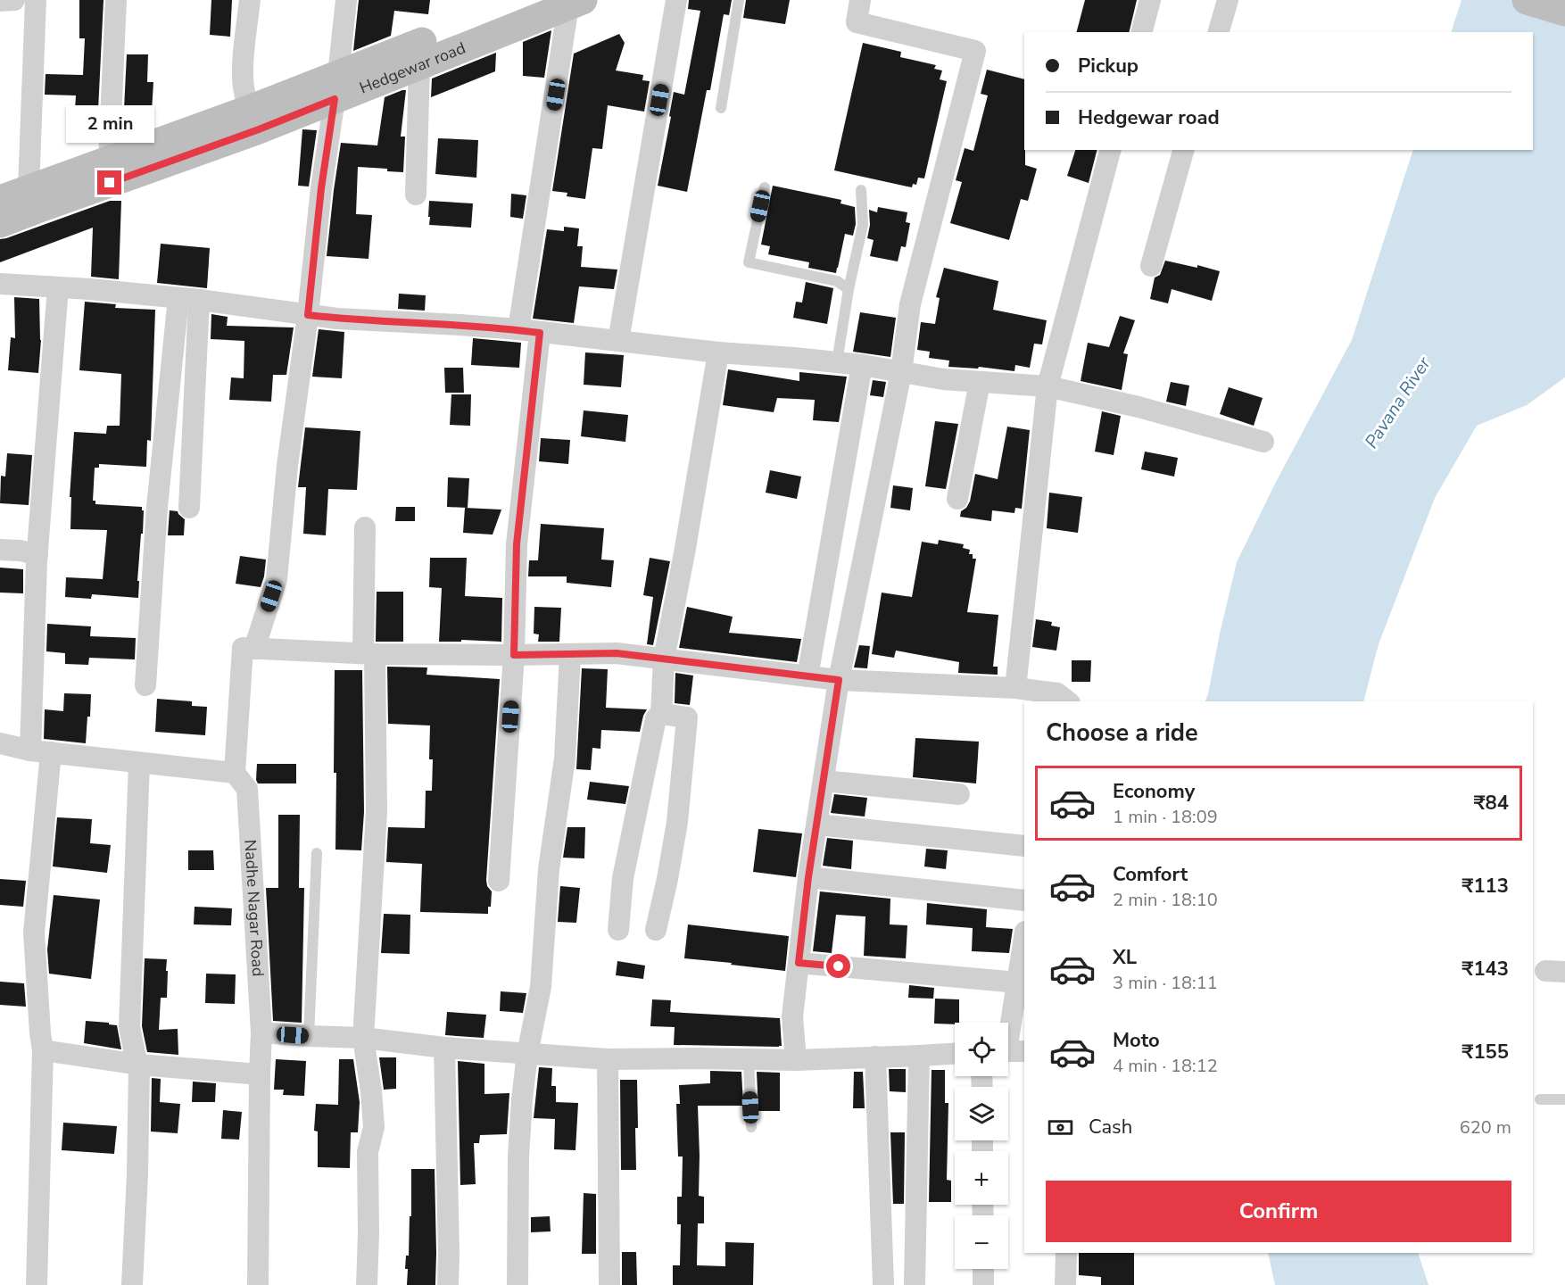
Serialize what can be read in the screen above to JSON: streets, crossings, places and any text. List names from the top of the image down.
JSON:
{
  "streets": {
    "main road": ["Hedgewar road"],
    "street": ["Nadhe Nagar Road"]
  },
  "water": ["Pavana River"],
  "page": {
    "banner": ["Pickup", "Hedgewar road"],
    "bubble": "2 min",
    "heading": "Choose a ride",
    "list": [
      {
        "name": "Economy",
        "note": "1 min · 18:09",
        "value": "₹84"
      },
      {
        "name": "Comfort",
        "note": "2 min · 18:10",
        "value": "₹113"
      },
      {
        "name": "XL",
        "note": "3 min · 18:11",
        "value": "₹143"
      },
      {
        "name": "Moto",
        "note": "4 min · 18:12",
        "value": "₹155"
      }
    ],
    "map_buttons": ["+", "−"],
    "pay": ["Cash", "620 m"],
    "buttons": "Confirm"
  }
}
